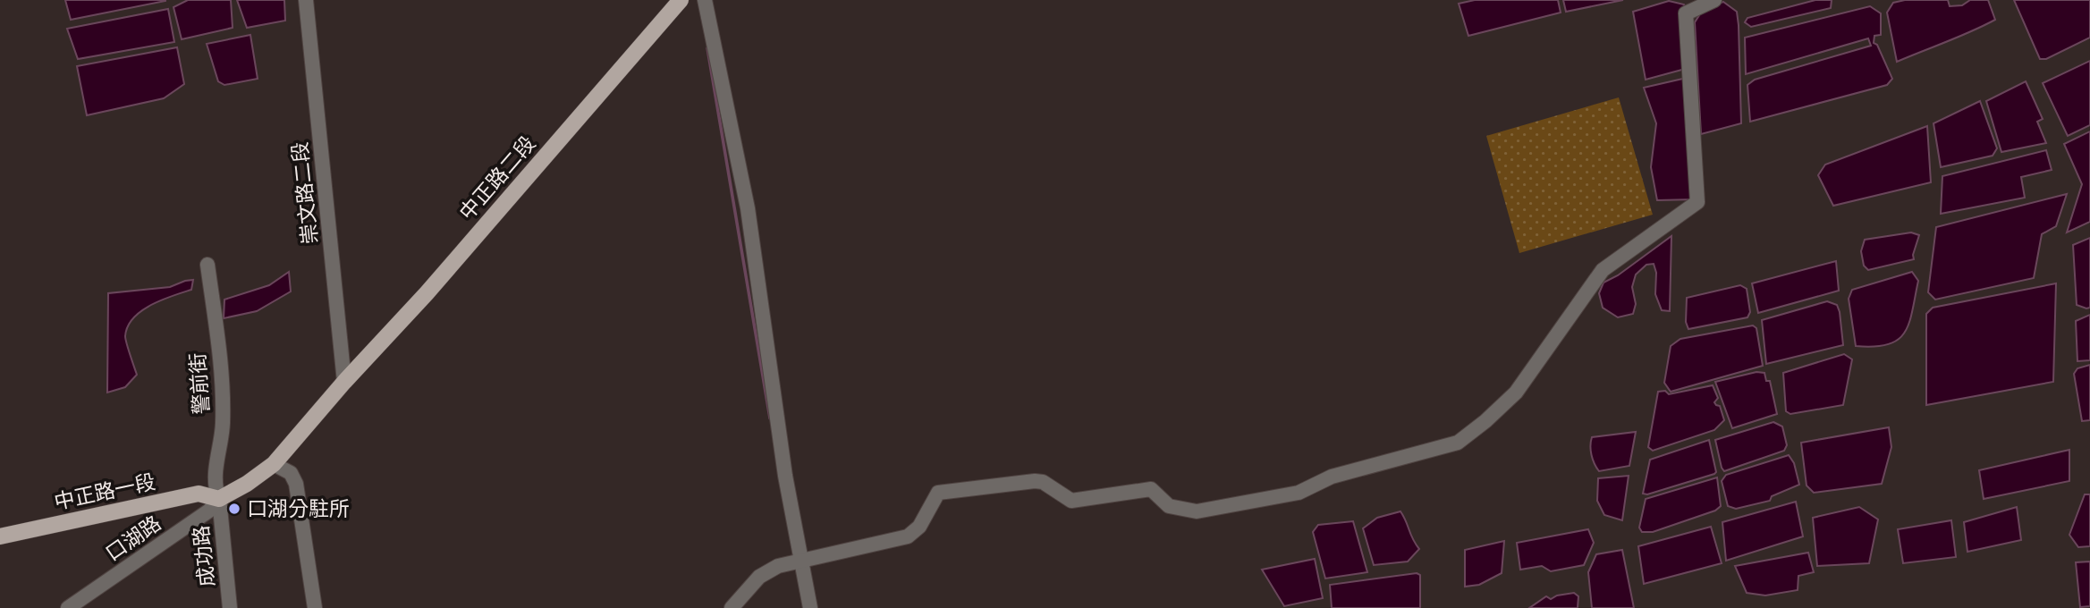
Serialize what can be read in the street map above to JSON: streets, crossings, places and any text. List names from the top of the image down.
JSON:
{
  "streets": {
    "main road": ["中正路二段", "中正路一段"],
    "street": [
      "崇文路二段",
      "警前街",
      "口湖路",
      "成功路"
    ]
  },
  "crossings": [
    ["中正路二段", "崇文路二段"],
    ["中正路二段", "警前街"],
    ["中正路二段", "中正路一段"],
    ["中正路二段", "口湖路"],
    ["中正路二段", "成功路"],
    ["警前街", "中正路一段"],
    ["警前街", "口湖路"],
    ["警前街", "成功路"],
    ["中正路一段", "口湖路"],
    ["中正路一段", "成功路"],
    ["口湖路", "成功路"]
  ],
  "places": ["口湖分駐所"]
}
